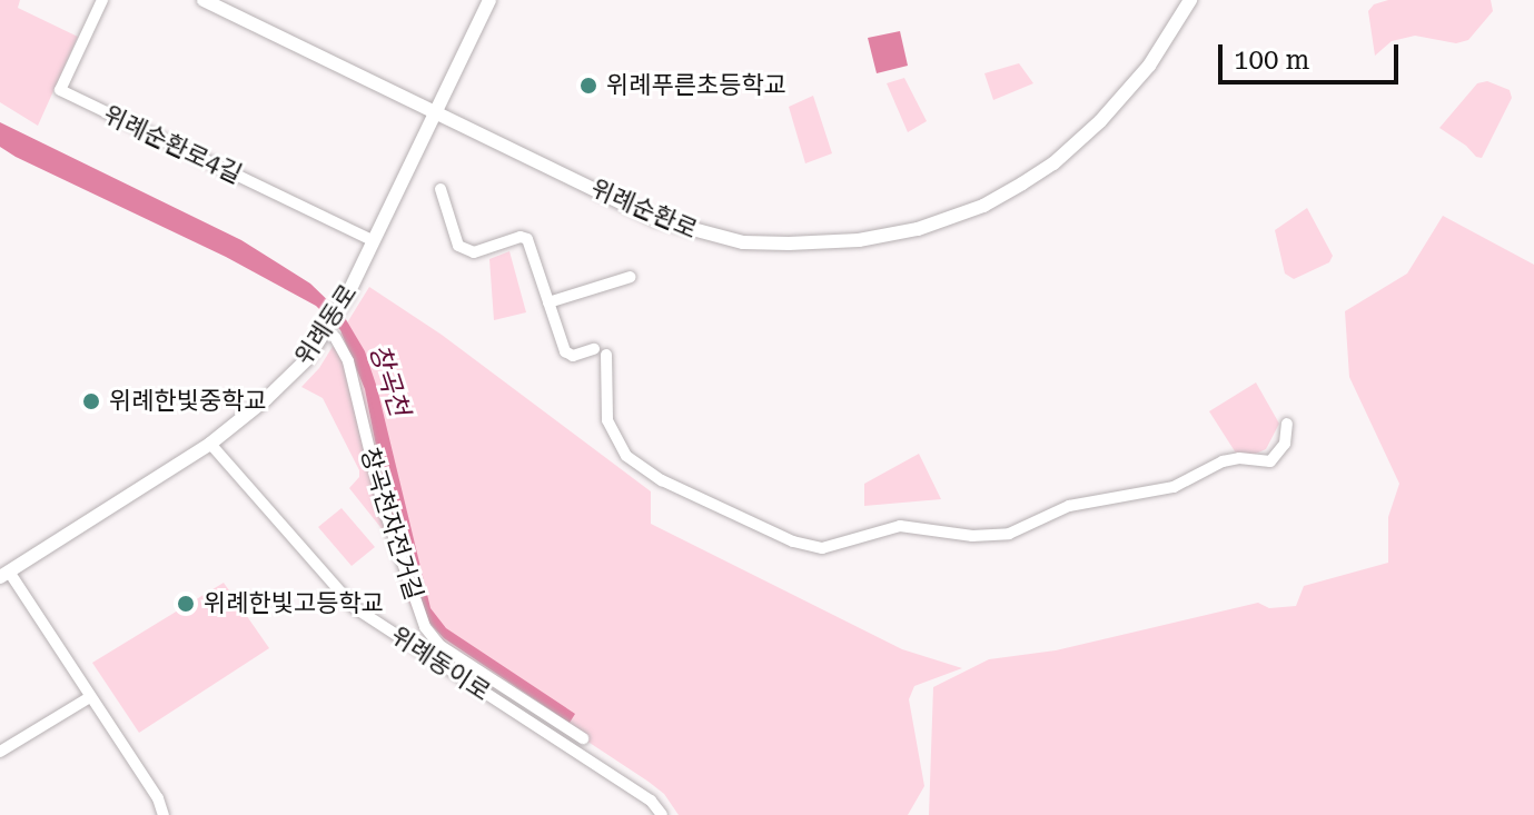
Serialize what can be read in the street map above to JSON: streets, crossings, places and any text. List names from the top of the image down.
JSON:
{
  "streets": {
    "street": [
      "위례순환로4길",
      "위례순환로",
      "위례동로",
      "창곡천자전거길",
      "위례동이로"
    ]
  },
  "crossings": [
    ["위례순환로4길", "위례동로"],
    ["위례순환로", "위례동로"],
    ["위례동로", "위례동이로"]
  ],
  "water": ["창곡천"],
  "places": ["위례푸른초등학교", "위례한빛중학교", "위례한빛고등학교"],
  "scale_bar": "100 m"
}
